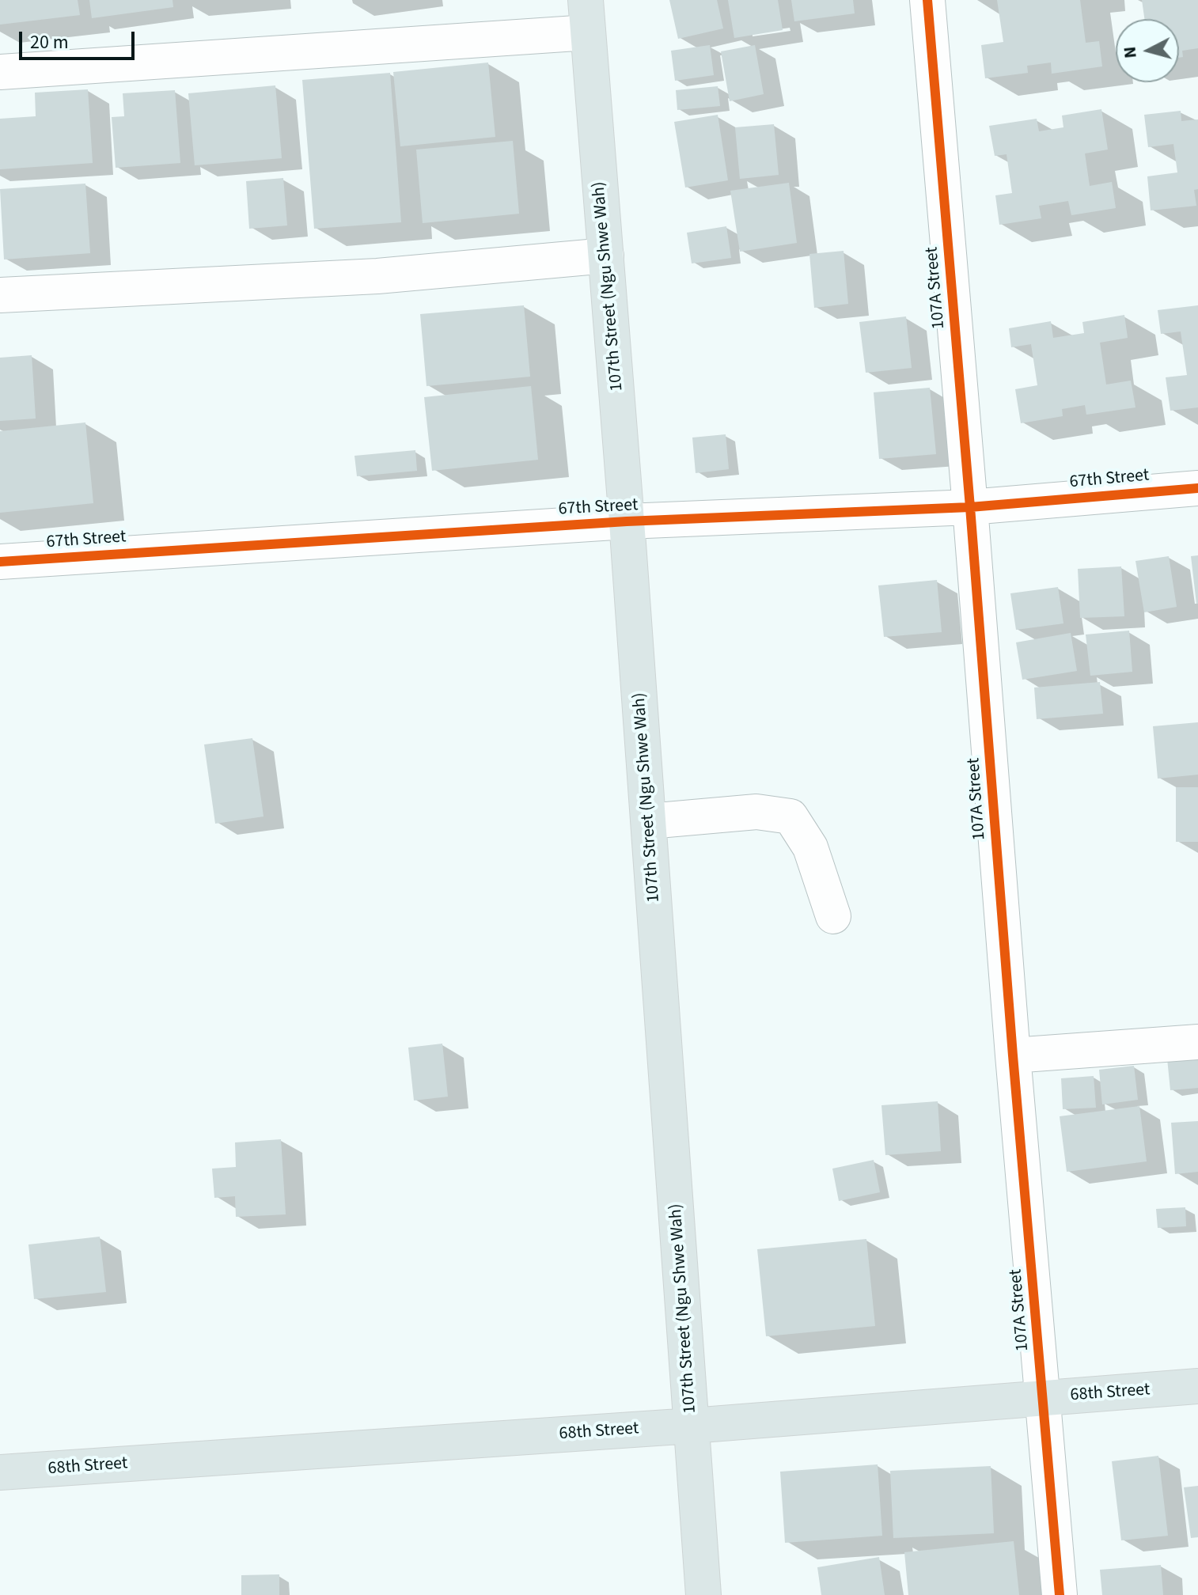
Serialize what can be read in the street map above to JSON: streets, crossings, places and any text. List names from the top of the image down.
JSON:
{
  "streets": {
    "main road": ["107th Street (Ngu Shwe Wah)", "68th Street"],
    "street": ["107A Street", "67th Street"]
  },
  "crossings": [
    ["107th Street (Ngu Shwe Wah)", "67th Street"],
    ["107th Street (Ngu Shwe Wah)", "68th Street"],
    ["107A Street", "67th Street"],
    ["107A Street", "68th Street"]
  ],
  "scale_bar": "20 m",
  "north": "left"
}
